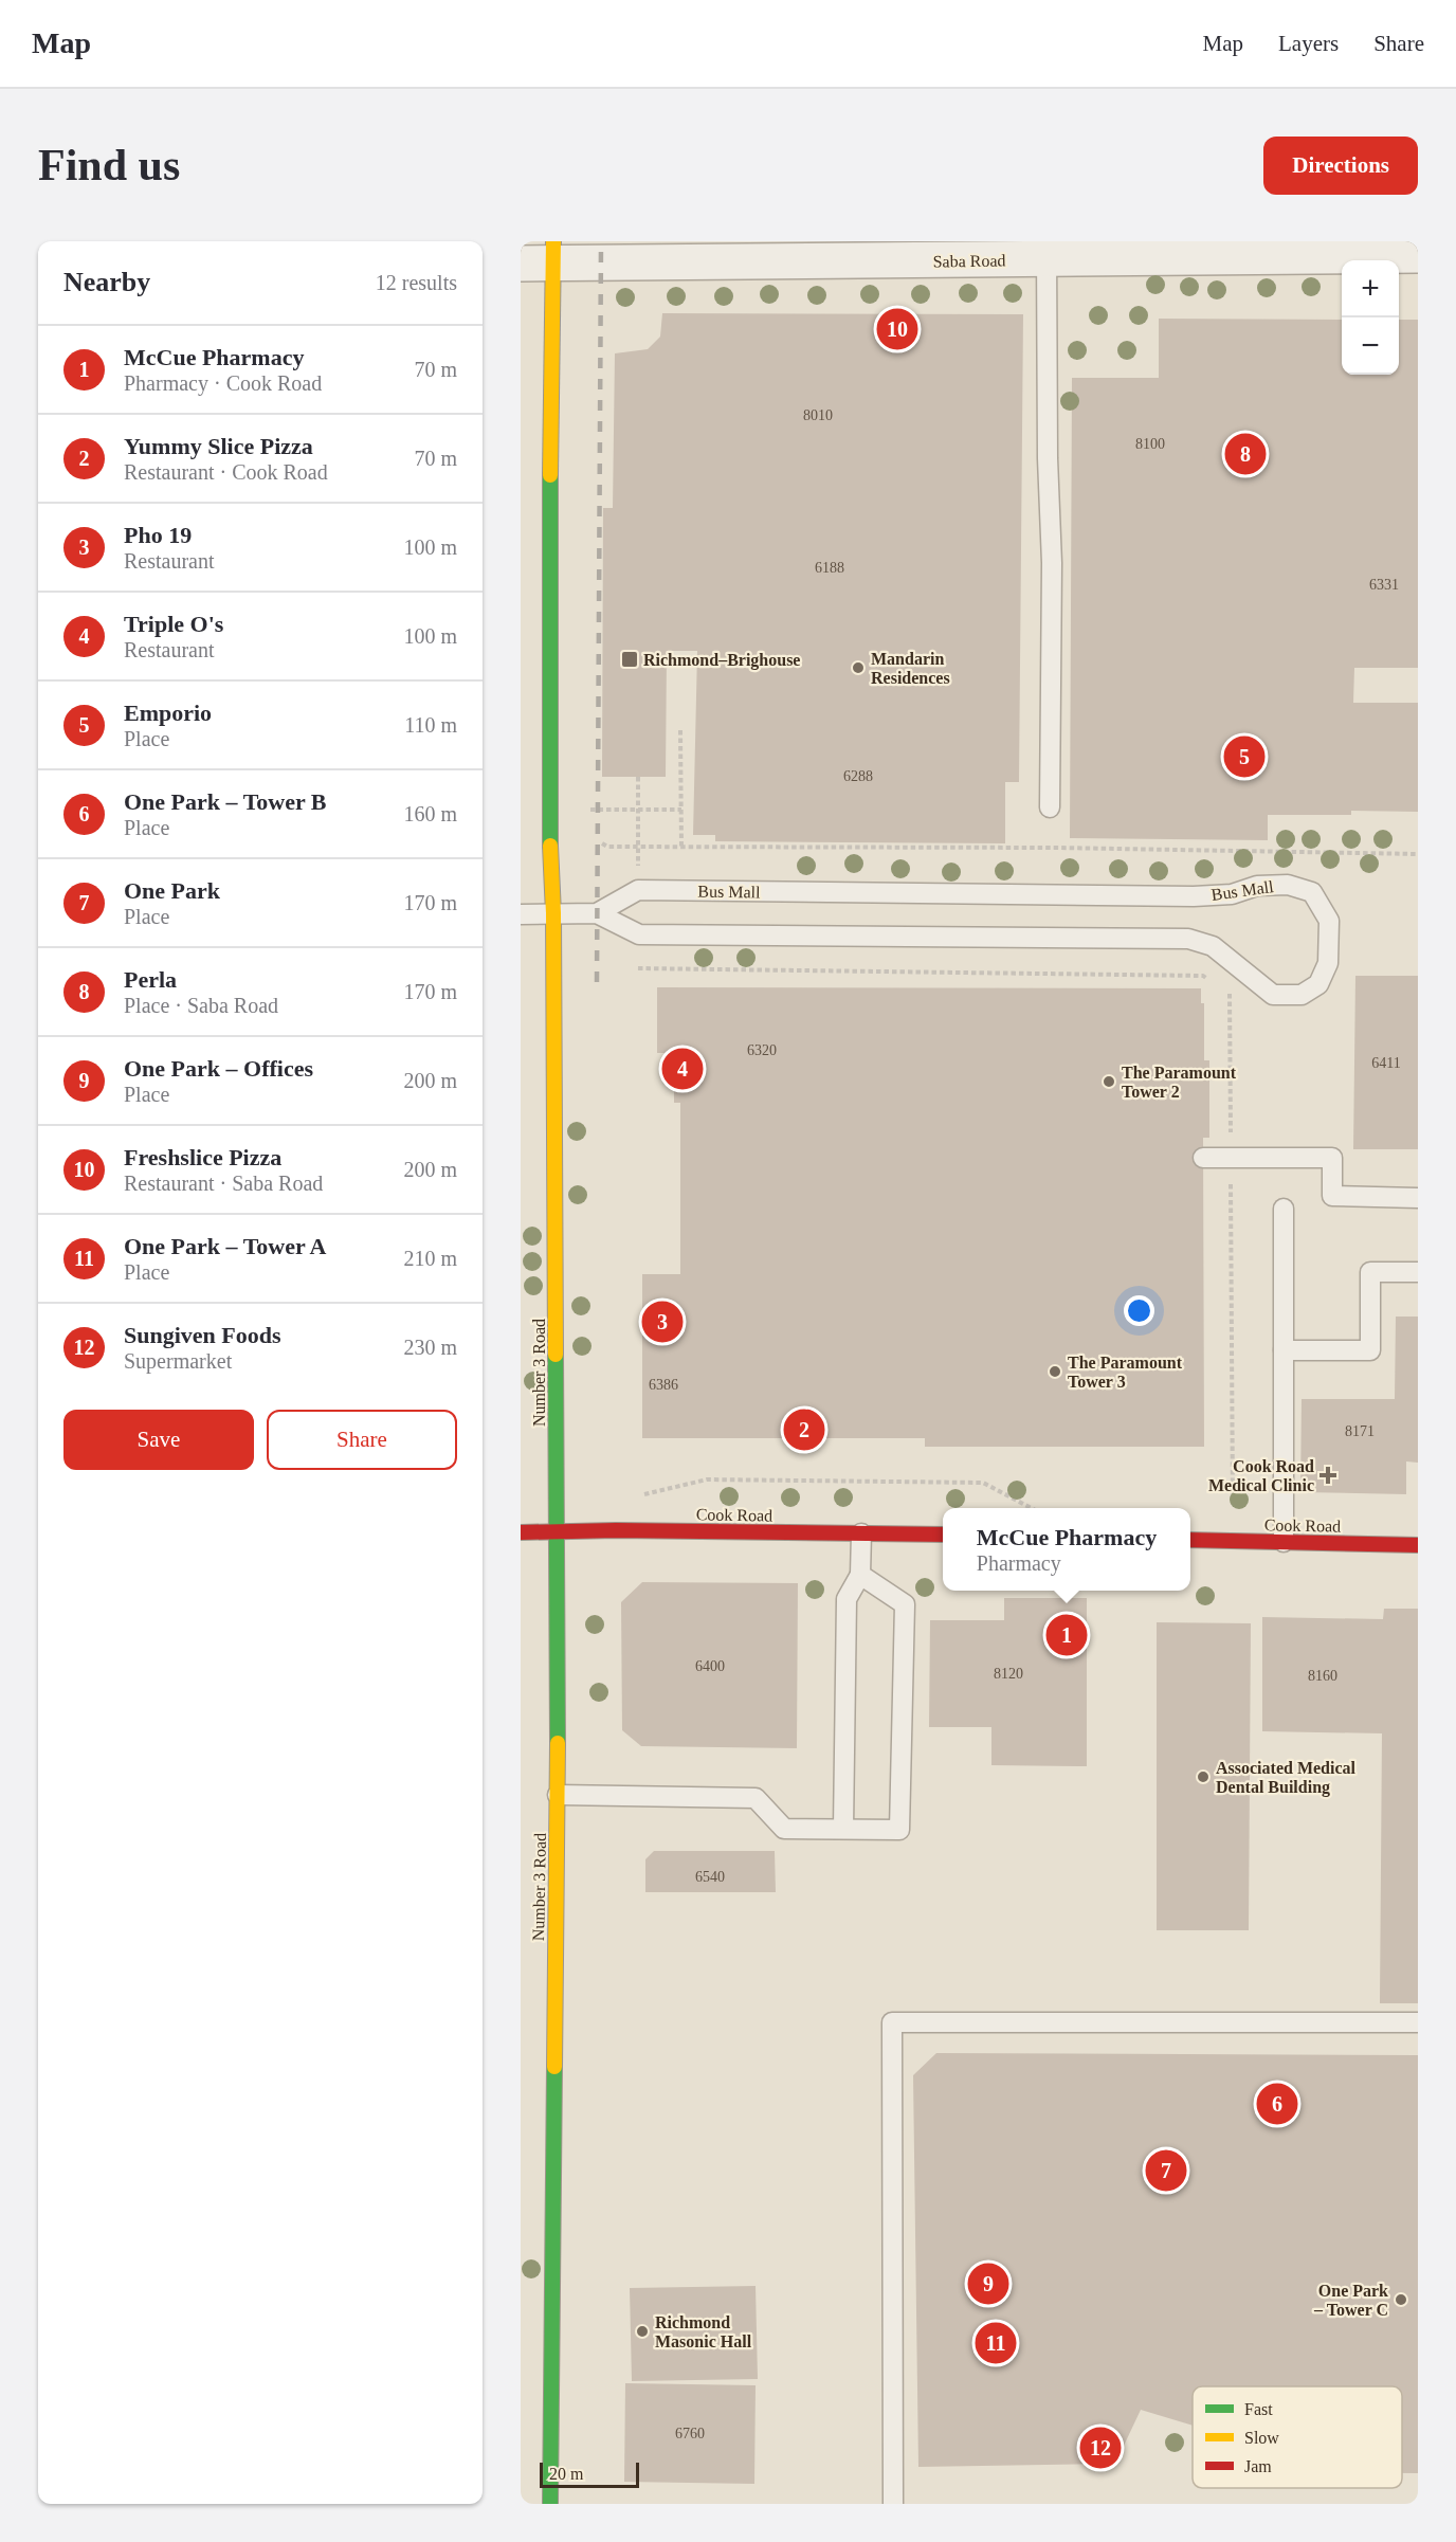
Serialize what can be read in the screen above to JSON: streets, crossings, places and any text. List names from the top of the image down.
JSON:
{
  "streets": {
    "main road": ["Number 3 Road", "Cook Road"],
    "street": ["Saba Road"],
    "lane": ["Bus Mall"]
  },
  "crossings": [
    ["Saba Road", "Number 3 Road"],
    ["Bus Mall", "Number 3 Road"],
    ["Number 3 Road", "Cook Road"]
  ],
  "places": {
    "transit": ["Richmond–Brighouse"],
    "other": [
      "Mandarin Residences",
      "The Paramount Tower 2",
      "The Paramount Tower 3",
      "Associated Medical Dental Building",
      "One Park – Tower C",
      "Richmond Masonic Hall"
    ],
    "health": ["Cook Road Medical Clinic"]
  },
  "house_numbers": [
    "8010",
    "8100",
    "6188",
    "6331",
    "6288",
    "6320",
    "6411",
    "6386",
    "8171",
    "6400",
    "8120",
    "8160",
    "6540",
    "6760"
  ],
  "legend": ["Fast", "Slow", "Jam"],
  "scale_bar": "20 m",
  "page": {
    "header": "Map",
    "nav": ["Map", "Layers", "Share"],
    "buttons": [
      "Directions",
      ["Save", "Share"]
    ],
    "title": "Find us",
    "heading": ["Nearby", "12 results"],
    "map_buttons": ["+", "−"],
    "pins": [
      "10",
      "8",
      "5",
      "4",
      "3",
      "2",
      "1",
      "6",
      "7",
      "9",
      "11",
      "12"
    ],
    "list": [
      {
        "mark": "1",
        "name": "McCue Pharmacy",
        "note": "Pharmacy · Cook Road",
        "value": "70 m"
      },
      {
        "mark": "2",
        "name": "Yummy Slice Pizza",
        "note": "Restaurant · Cook Road",
        "value": "70 m"
      },
      {
        "mark": "3",
        "name": "Pho 19",
        "note": "Restaurant",
        "value": "100 m"
      },
      {
        "mark": "4",
        "name": "Triple O's",
        "note": "Restaurant",
        "value": "100 m"
      },
      {
        "mark": "5",
        "name": "Emporio",
        "note": "Place",
        "value": "110 m"
      },
      {
        "mark": "6",
        "name": "One Park – Tower B",
        "note": "Place",
        "value": "160 m"
      },
      {
        "mark": "7",
        "name": "One Park",
        "note": "Place",
        "value": "170 m"
      },
      {
        "mark": "8",
        "name": "Perla",
        "note": "Place · Saba Road",
        "value": "170 m"
      },
      {
        "mark": "9",
        "name": "One Park – Offices",
        "note": "Place",
        "value": "200 m"
      },
      {
        "mark": "10",
        "name": "Freshslice Pizza",
        "note": "Restaurant · Saba Road",
        "value": "200 m"
      },
      {
        "mark": "11",
        "name": "One Park – Tower A",
        "note": "Place",
        "value": "210 m"
      },
      {
        "mark": "12",
        "name": "Sungiven Foods",
        "note": "Supermarket",
        "value": "230 m"
      }
    ],
    "popup": ["McCue Pharmacy", "Pharmacy"],
    "scale": "20 m"
  }
}
